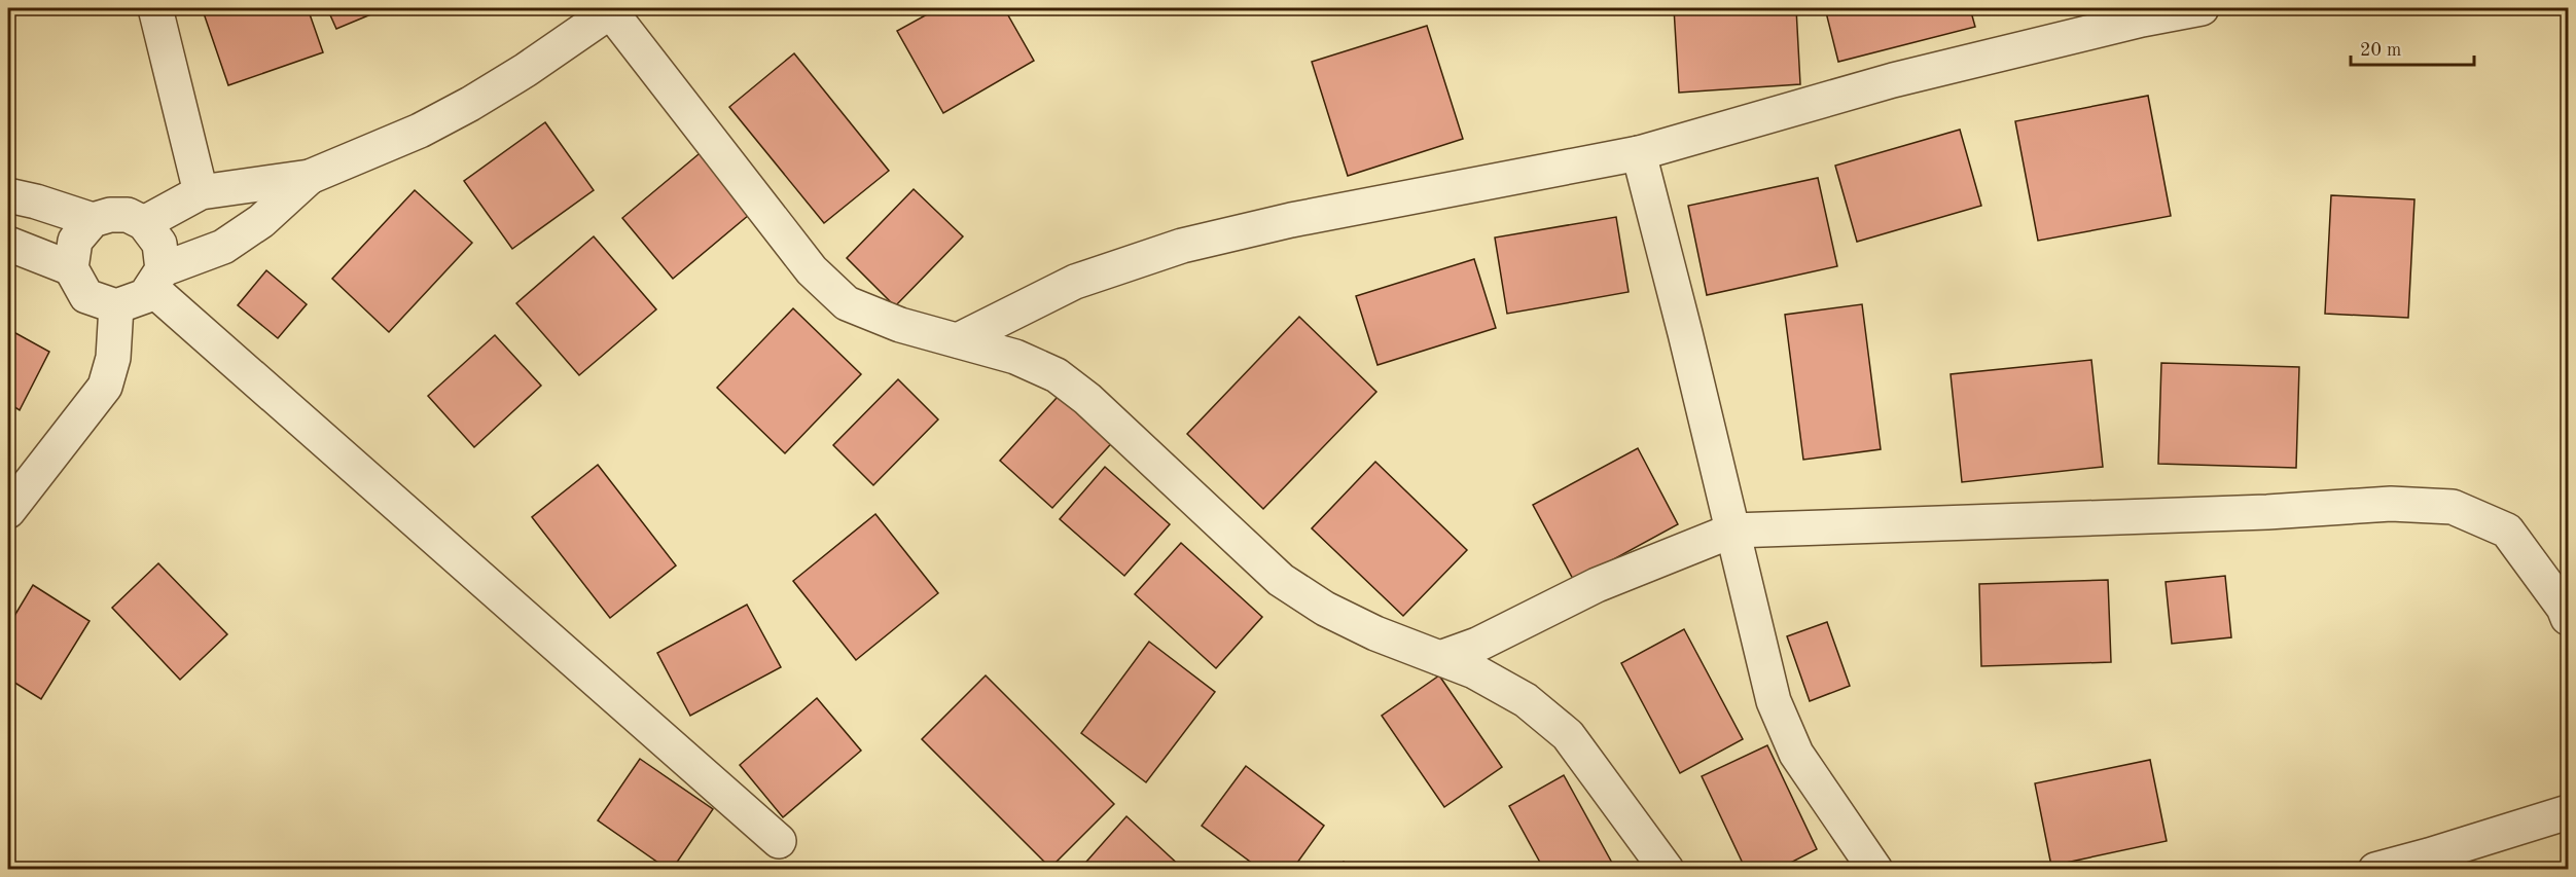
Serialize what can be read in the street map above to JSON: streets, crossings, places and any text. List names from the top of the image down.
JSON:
{
  "scale_bar": "20 m"
}
